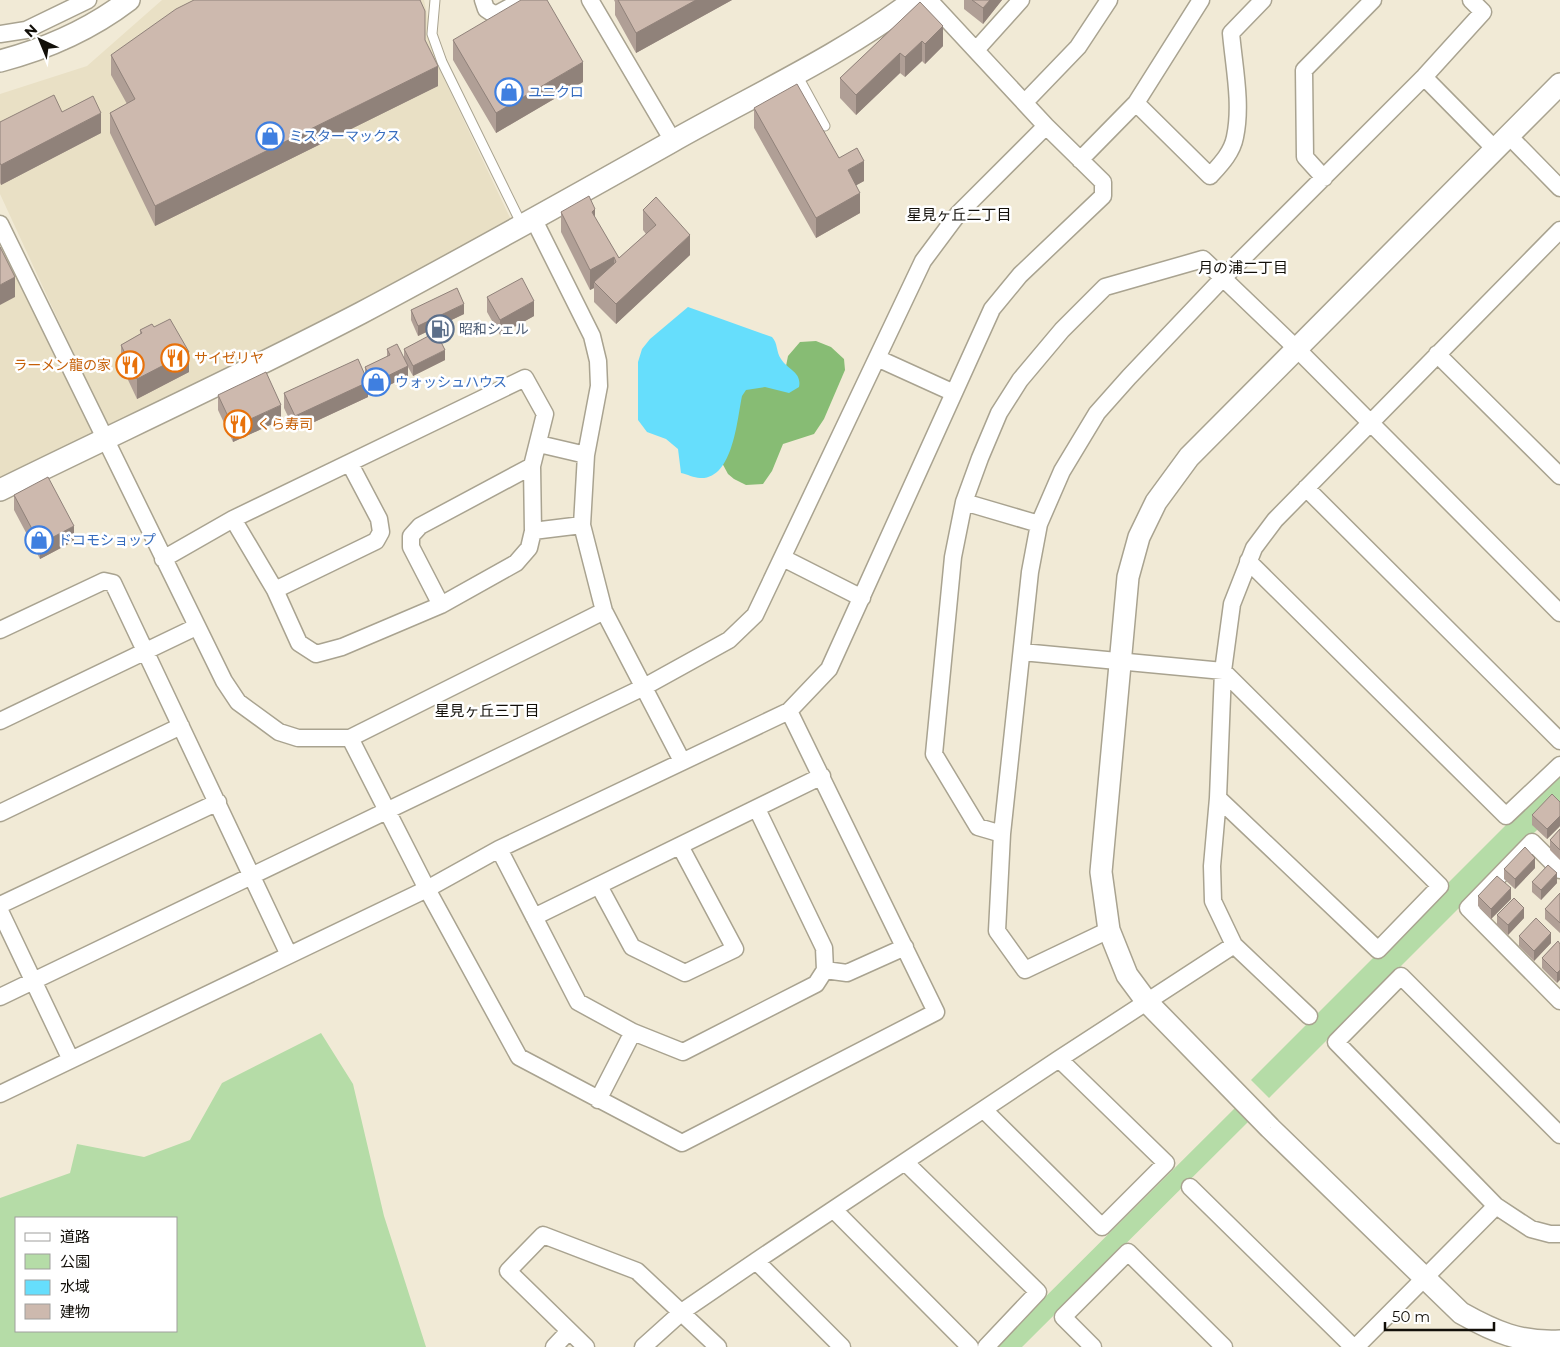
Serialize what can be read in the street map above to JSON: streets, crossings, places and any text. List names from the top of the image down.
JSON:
{
  "districts": ["星見ヶ丘二丁目", "月の浦二丁目", "星見ヶ丘三丁目"],
  "places": {
    "shop": [
      "ユニクロ",
      "ミスターマックス",
      "ウォッシュハウス",
      "ドコモショップ"
    ],
    "fuel station": ["昭和シェル"],
    "restaurant": ["サイゼリヤ", "ラーメン龍の家", "くら寿司"]
  },
  "legend": [
    "道路",
    "公園",
    "水域",
    "建物"
  ],
  "scale_bar": "50 m",
  "north": "top left"
}
